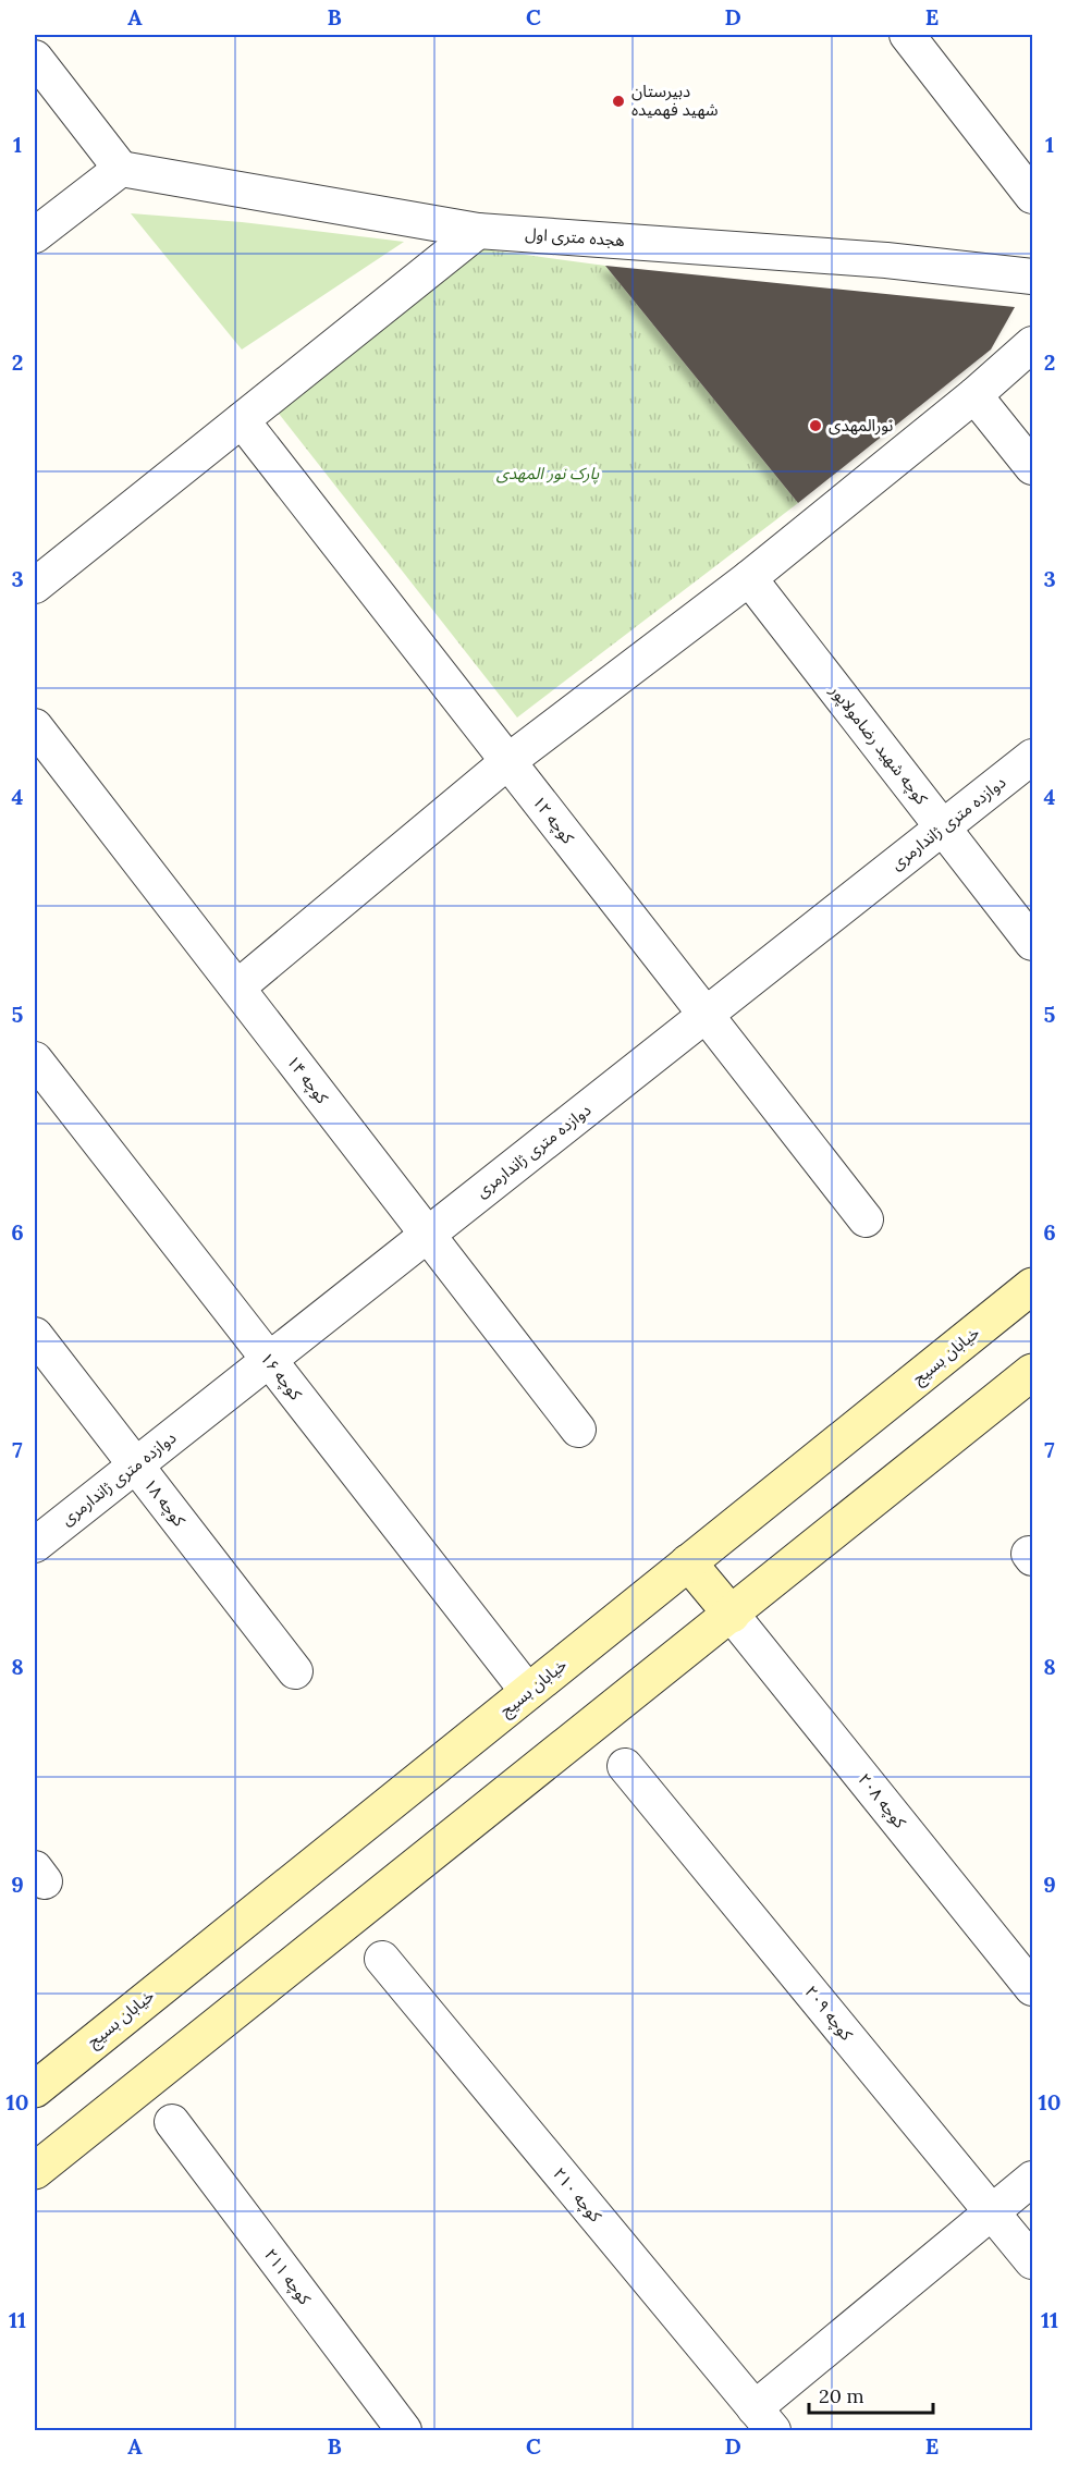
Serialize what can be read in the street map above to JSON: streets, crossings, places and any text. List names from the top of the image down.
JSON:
{
  "streets": {
    "main road": ["خیابان بسیج"],
    "street": [
      "هجده متری اول",
      "کوچه شهید رضامولاپور",
      "۱۲ کوچه",
      "دوازده متری ژاندارمری",
      "‍‍ ۱۴ کوچه",
      "۱۶ کوچه",
      "۱۸ کوچه",
      "۲۰۸ کوچه",
      "۲۰۹ کوچه",
      "۲۱۰ کوچه",
      "کوچه ۲۱۱"
    ]
  },
  "crossings": [
    ["کوچه شهید رضامولاپور", "دوازده متری ژاندارمری"],
    ["۱۲ کوچه", "دوازده متری ژاندارمری"],
    ["دوازده متری ژاندارمری", "‍‍ ۱۴ کوچه"],
    ["دوازده متری ژاندارمری", "۱۶ کوچه"],
    ["دوازده متری ژاندارمری", "۱۸ کوچه"],
    ["خیابان بسیج", "۱۶ کوچه"]
  ],
  "parks": ["پارک نور المهدی"],
  "places": ["دبیرستان شهید فهمیده", "نورالمهدی"],
  "scale_bar": "20 m",
  "grid": {
    "columns": [
      "A",
      "B",
      "C",
      "D",
      "E"
    ],
    "rows": [
      "1",
      "2",
      "3",
      "4",
      "5",
      "6",
      "7",
      "8",
      "9",
      "10",
      "11"
    ]
  }
}
